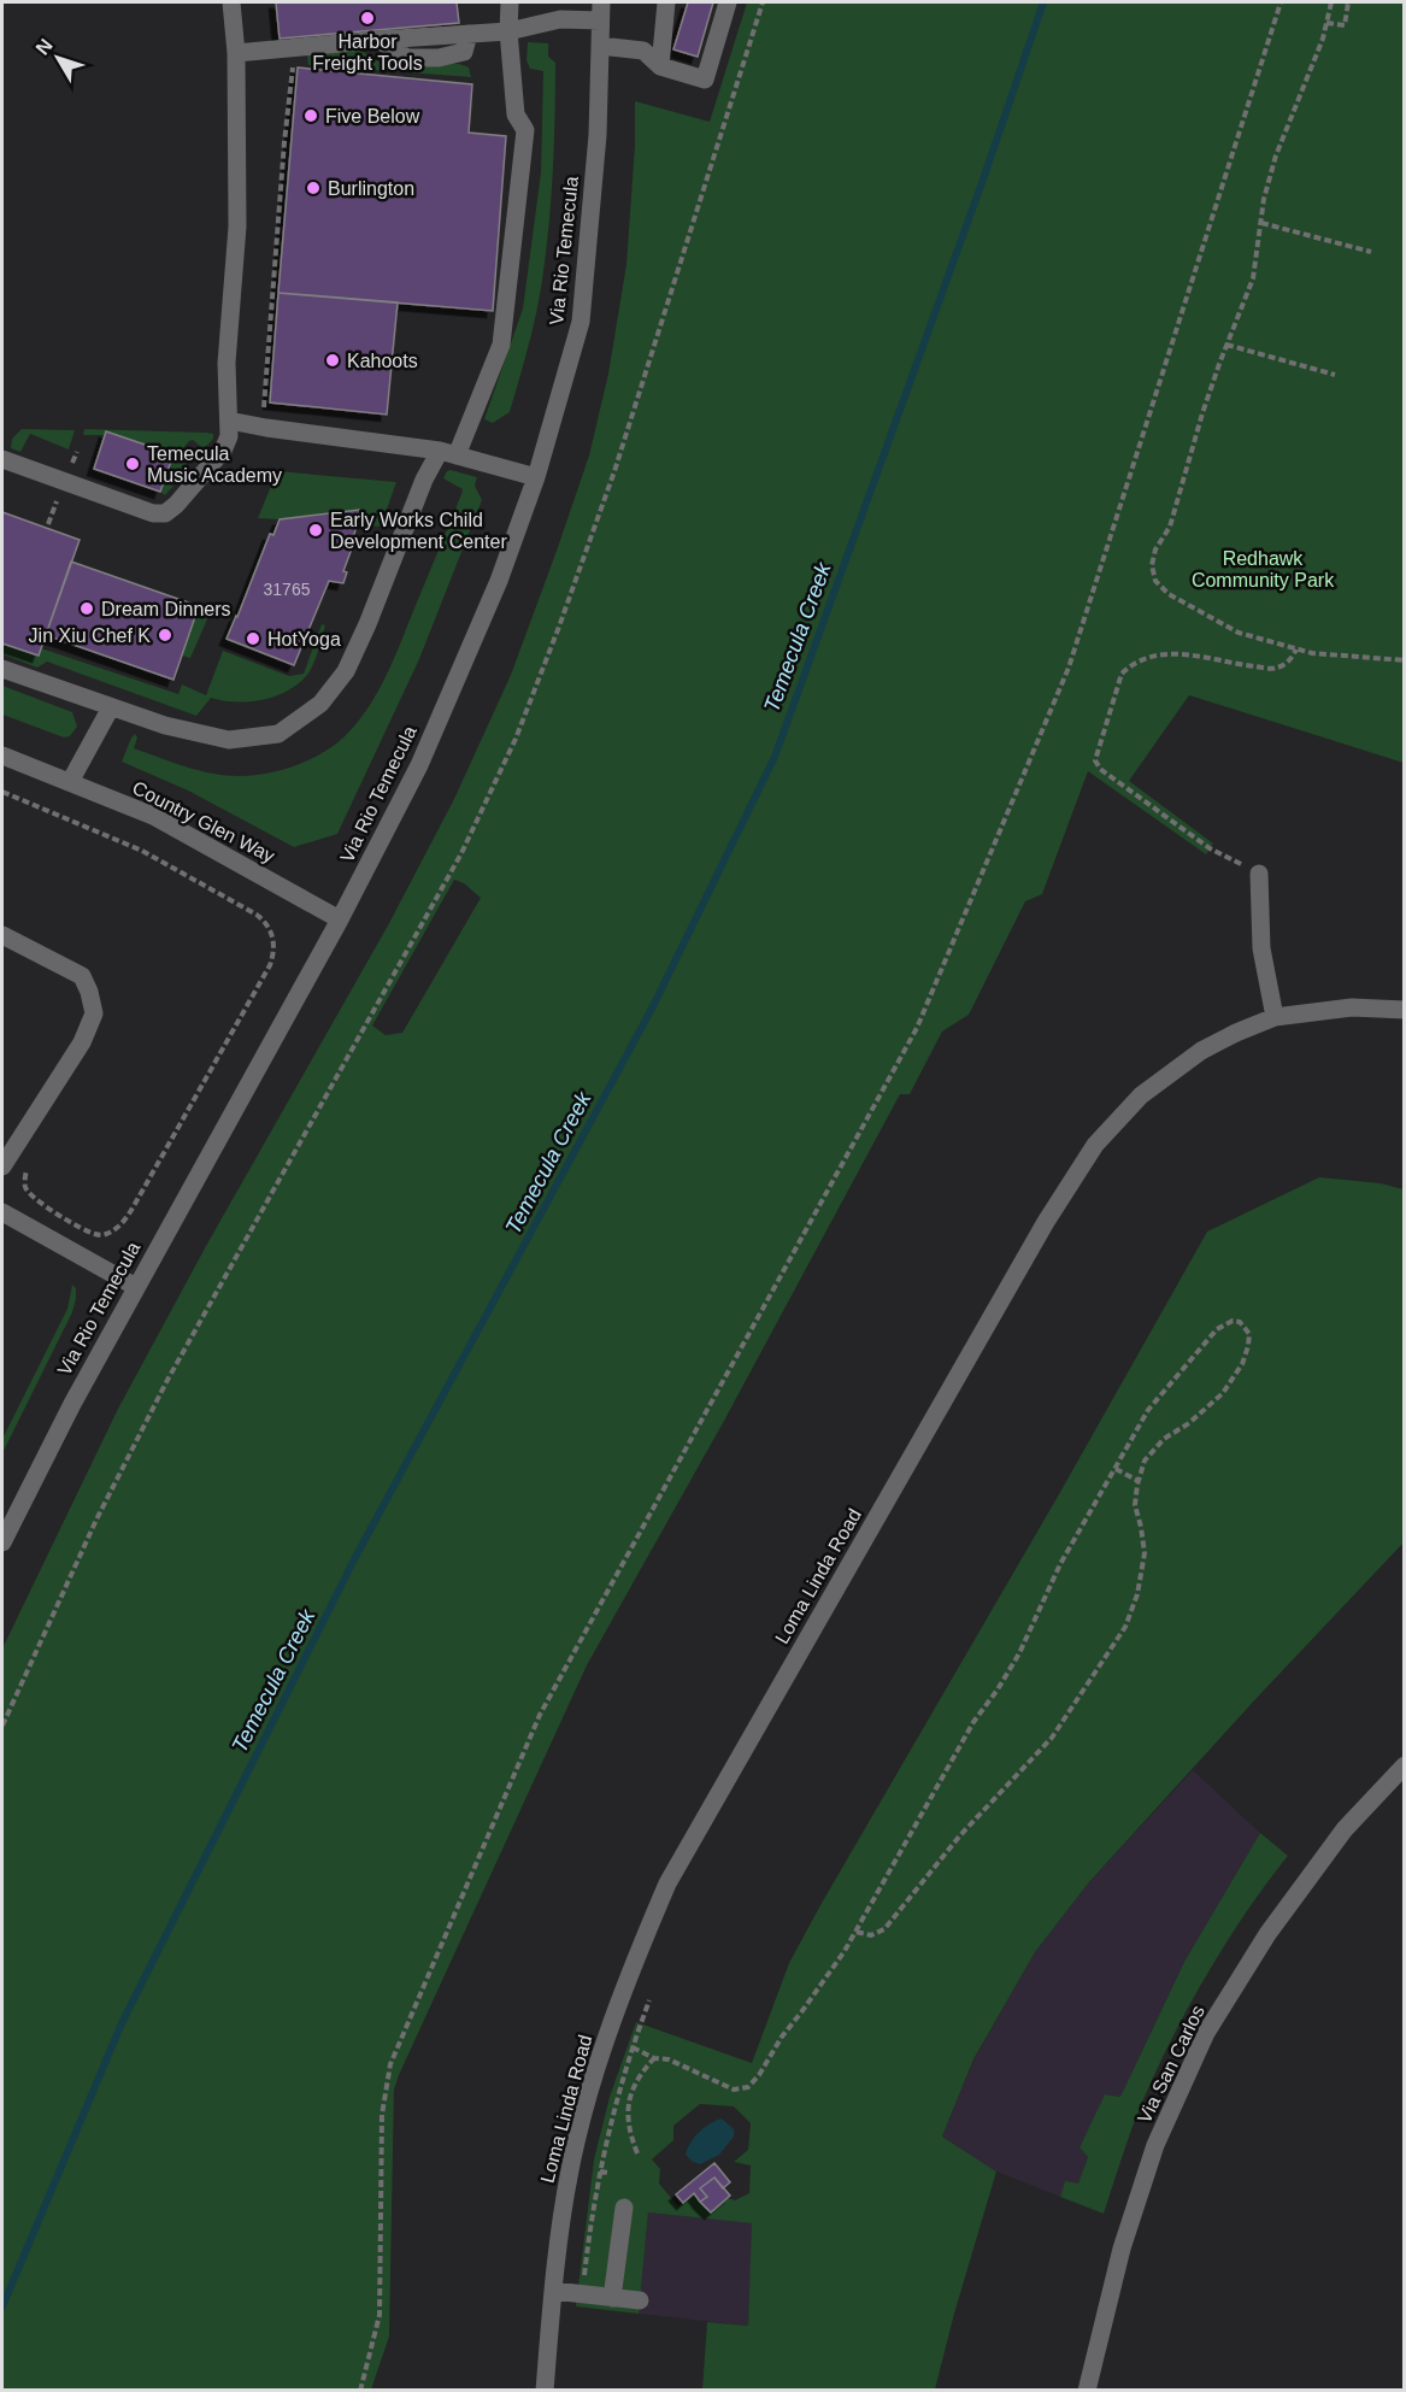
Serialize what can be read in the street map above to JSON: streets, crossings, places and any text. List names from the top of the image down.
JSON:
{
  "streets": {
    "street": [
      "Via Rio Temecula",
      "Country Glen Way",
      "Loma Linda Road",
      "Via San Carlos"
    ]
  },
  "crossings": [
    ["Via Rio Temecula", "Country Glen Way"]
  ],
  "water": ["Temecula Creek"],
  "parks": ["Redhawk Community Park"],
  "places": [
    "Harbor Freight Tools",
    "Five Below",
    "Burlington",
    "Kahoots",
    "Temecula Music Academy",
    "Early Works Child Development Center",
    "Dream Dinners",
    "Jin Xiu Chef K",
    "HotYoga"
  ],
  "house_numbers": ["31765"],
  "north": "top left"
}
